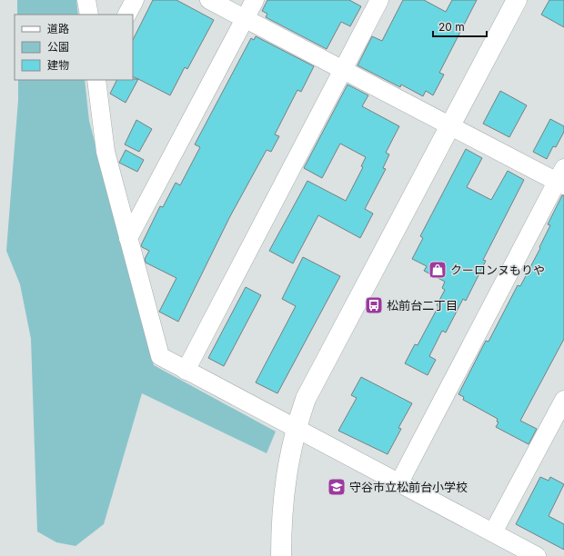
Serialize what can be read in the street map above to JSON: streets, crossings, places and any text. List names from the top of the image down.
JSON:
{
  "places": {
    "shop": ["クーロンヌもりや"],
    "bus stop": ["松前台二丁目"],
    "school or university": ["守谷市立松前台小学校"]
  },
  "legend": ["道路", "公園", "建物"],
  "scale_bar": "20 m"
}
